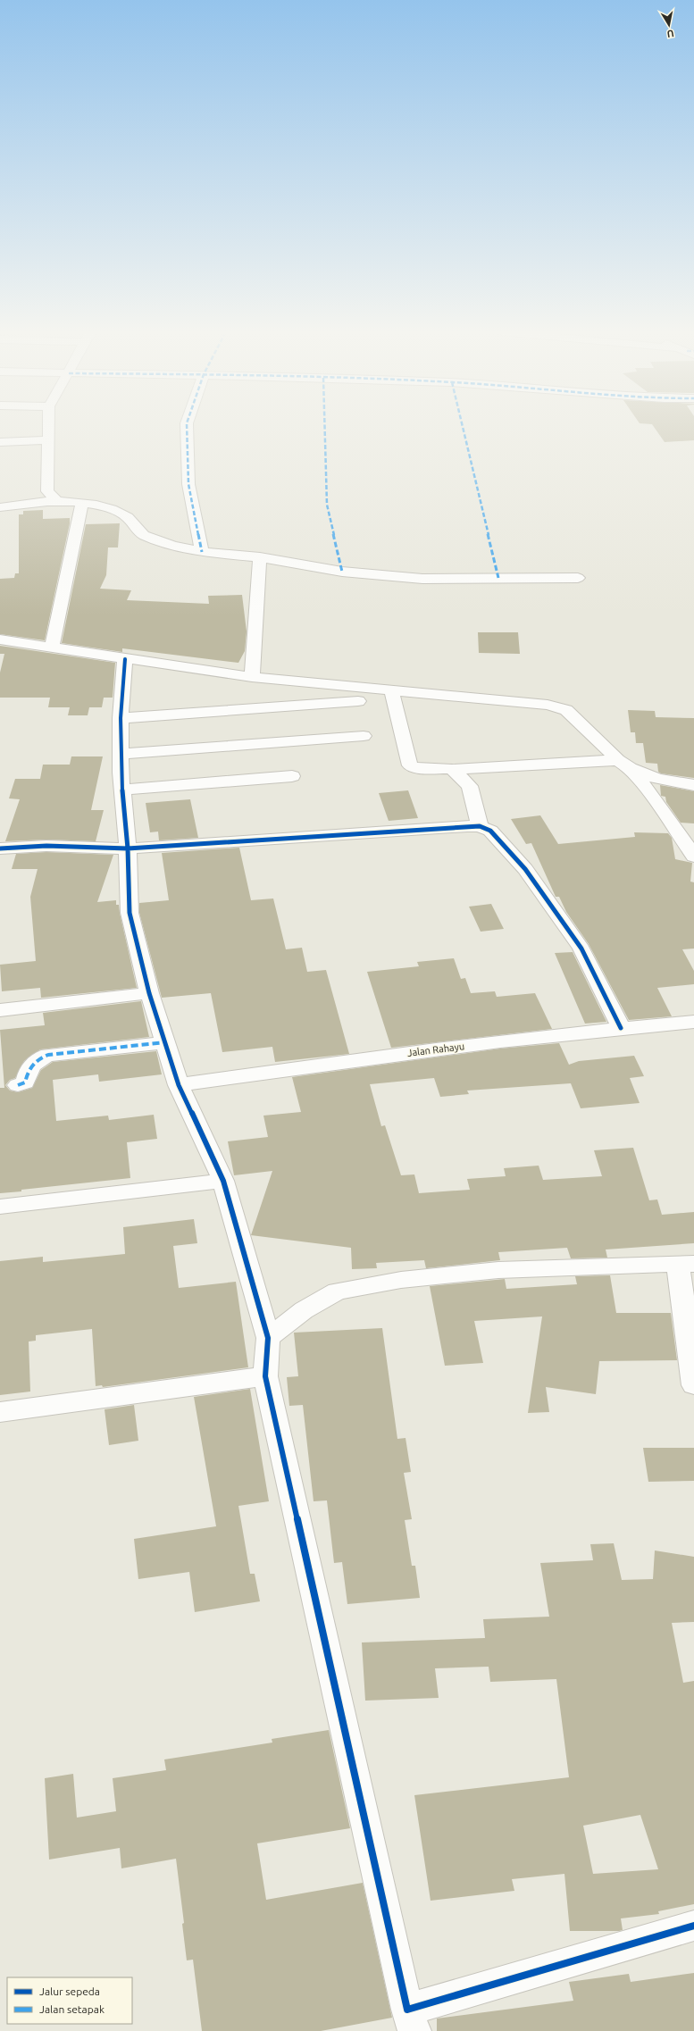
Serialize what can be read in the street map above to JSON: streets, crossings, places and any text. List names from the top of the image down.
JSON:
{
  "streets": {
    "street": ["Jalan Rahayu"]
  },
  "legend": ["Jalur sepeda", "Jalan setapak"],
  "north": "bottom"
}
